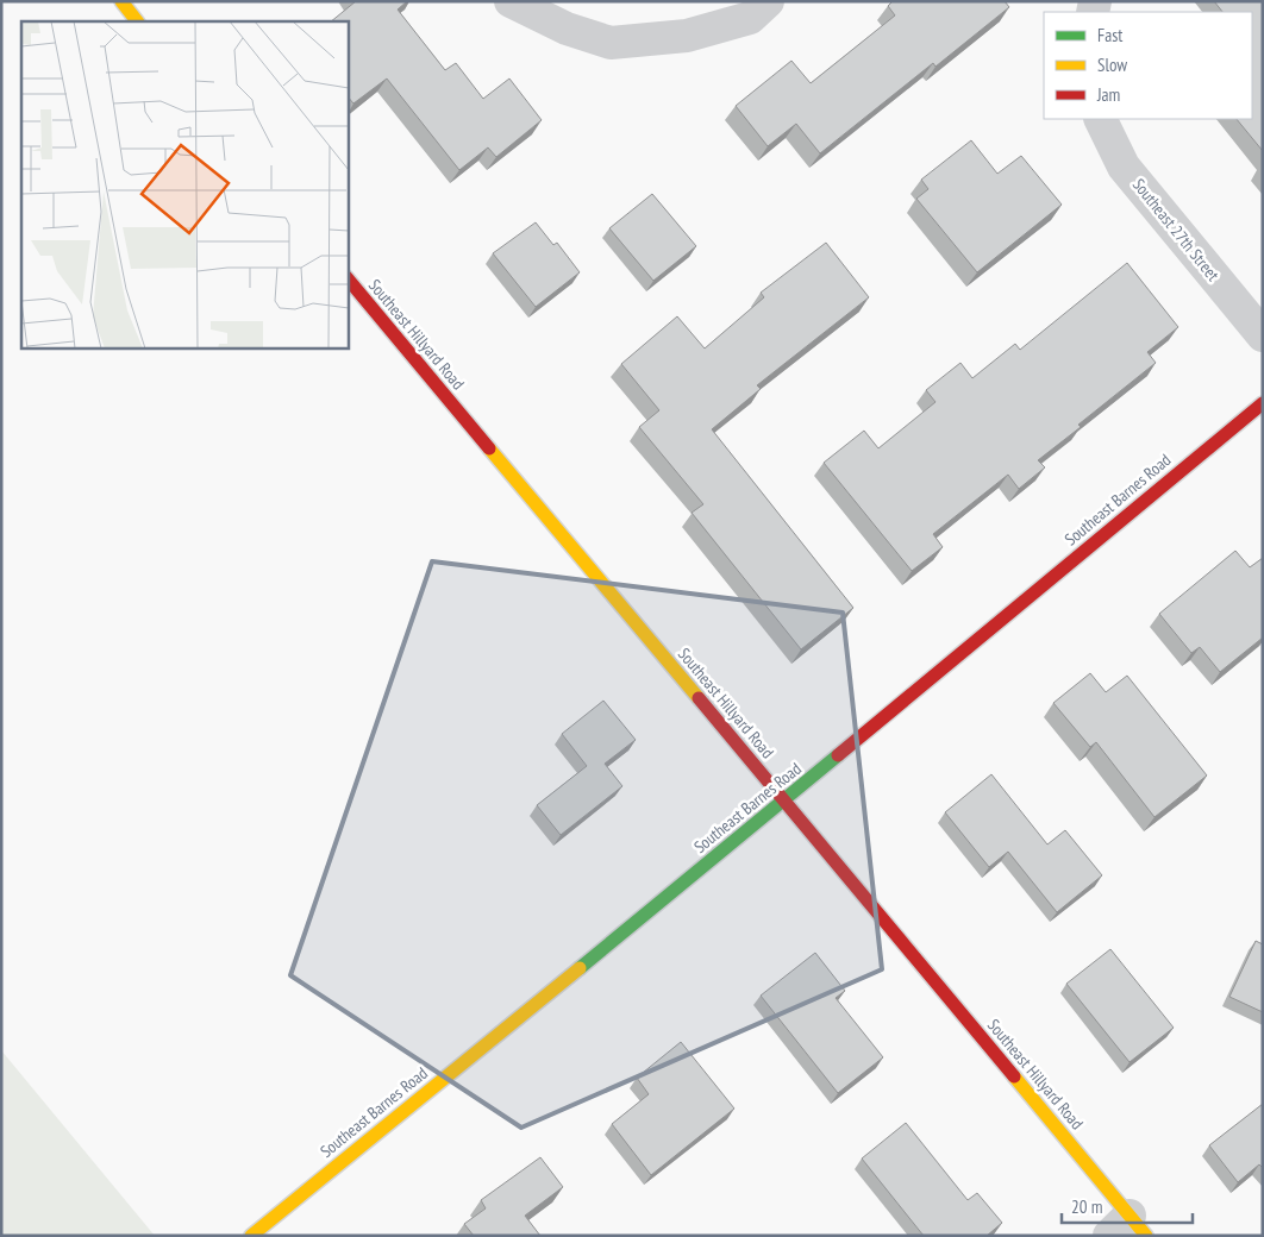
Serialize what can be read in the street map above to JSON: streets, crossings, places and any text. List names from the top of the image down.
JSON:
{
  "streets": {
    "street": ["Southeast 27th Street", "Southeast Hillyard Road", "Southeast Barnes Road"]
  },
  "crossings": [
    ["Southeast Hillyard Road", "Southeast Barnes Road"]
  ],
  "legend": ["Fast", "Slow", "Jam"],
  "scale_bar": "20 m"
}
